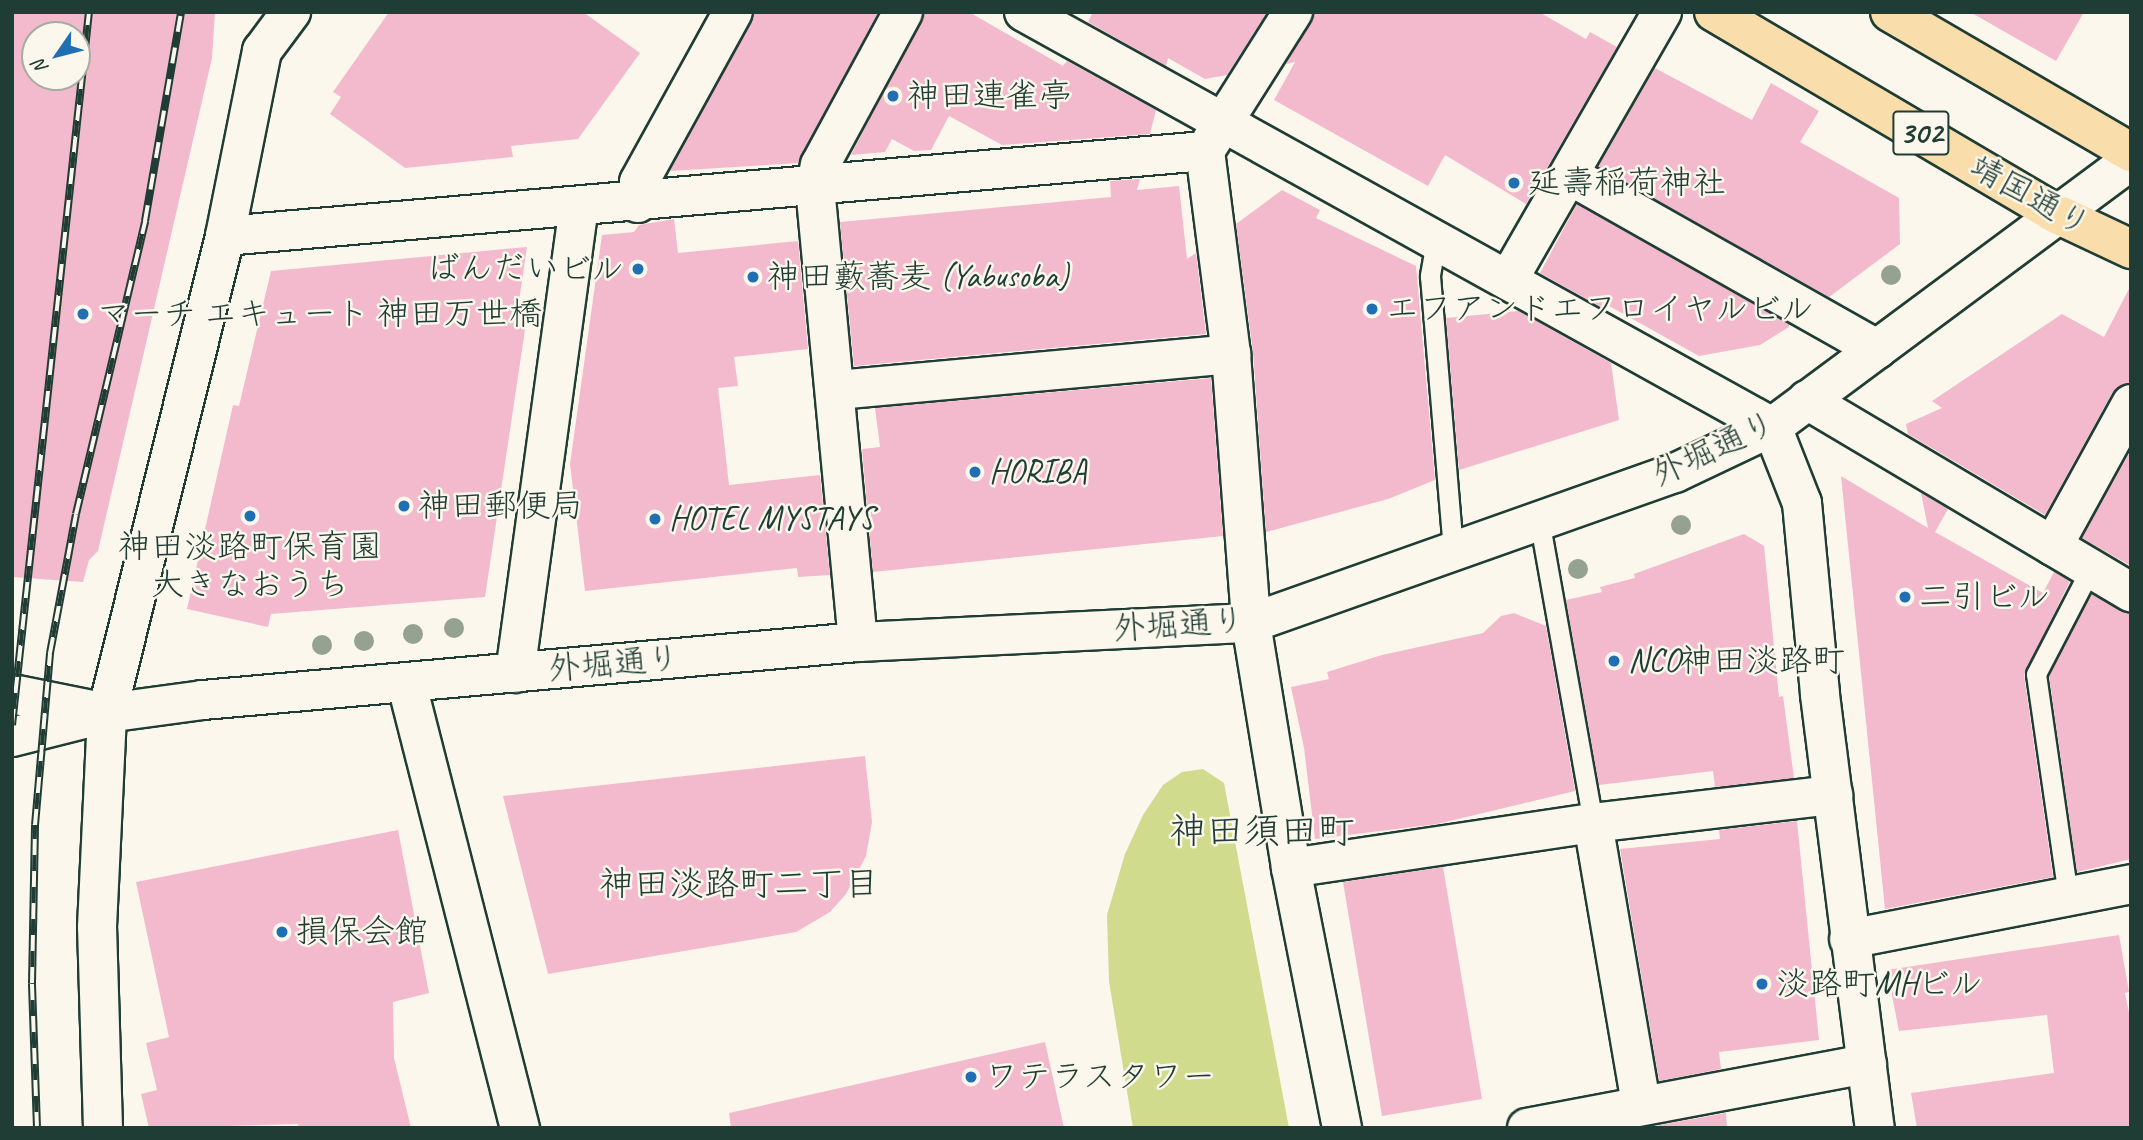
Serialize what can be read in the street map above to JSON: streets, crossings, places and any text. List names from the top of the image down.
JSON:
{
  "streets": {
    "main road": ["302", "靖国通り"],
    "street": ["外堀通り"]
  },
  "crossings": [
    ["靖国通り", "外堀通り"]
  ],
  "districts": ["神田須田町", "神田淡路町二丁目"],
  "places": [
    "神田連雀亭",
    "延壽稲荷神社",
    "ばんだいビル",
    "神田藪蕎麦 (Yabusoba)",
    "エフアンドエフロイヤルビル",
    "マーチ エキュート 神田万世橋",
    "HORIBA",
    "神田郵便局",
    "神田淡路町保育園 大きなおうち",
    "HOTEL MYSTAYS",
    "二引ビル",
    "NCO神田淡路町",
    "損保会館",
    "淡路町MHビル",
    "ワテラスタワー"
  ],
  "north": "bottom left"
}
